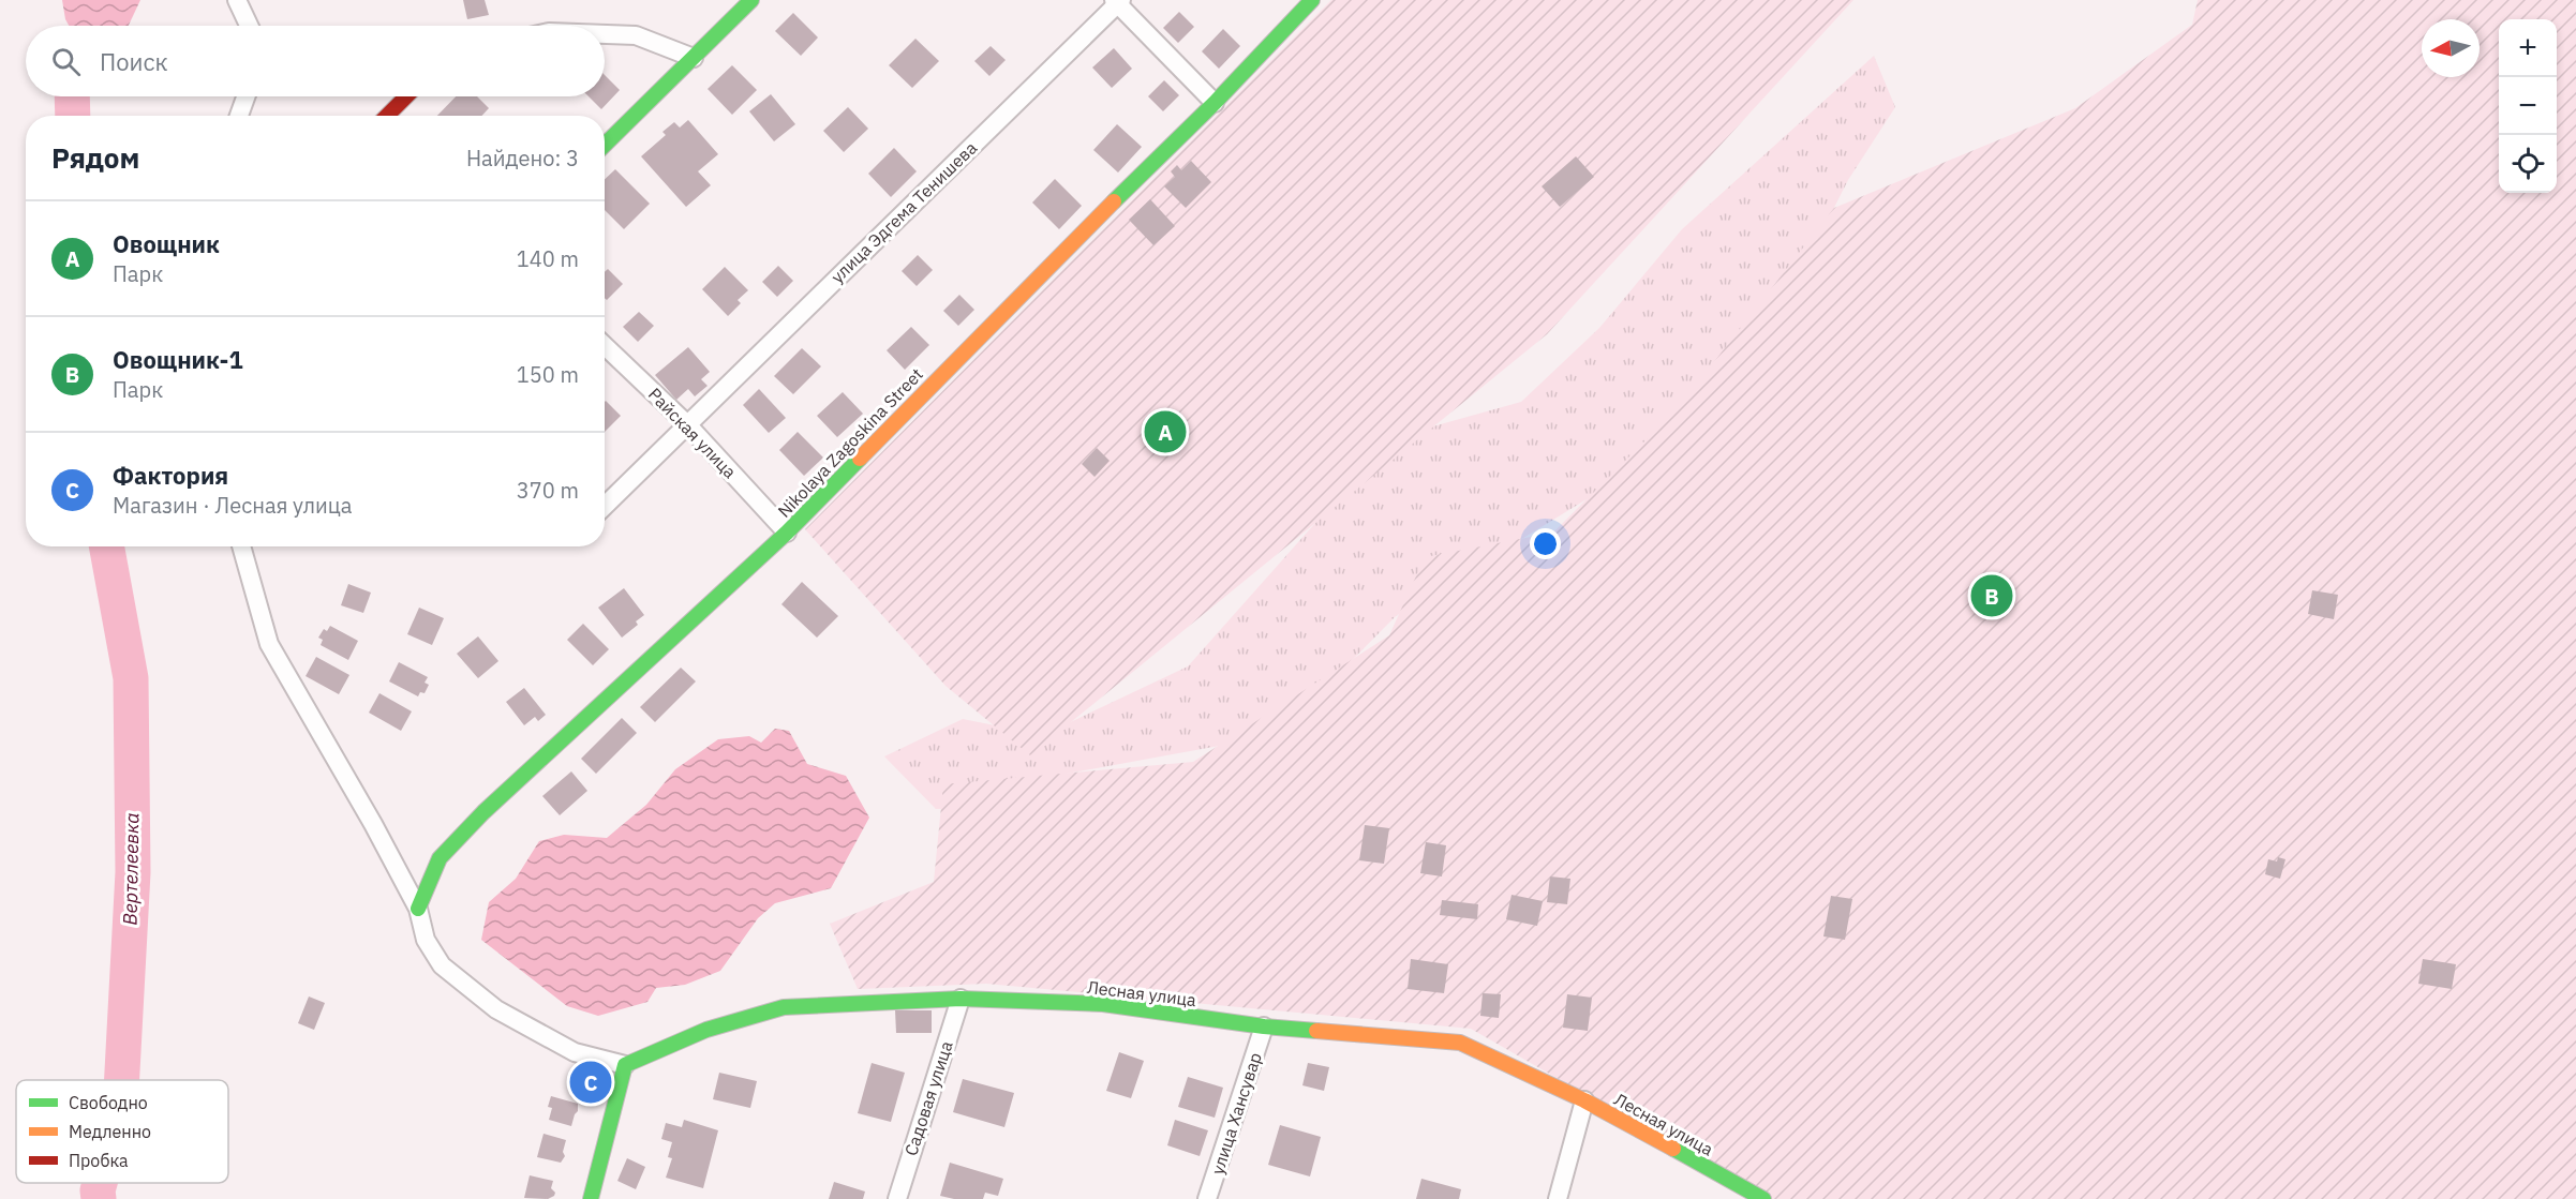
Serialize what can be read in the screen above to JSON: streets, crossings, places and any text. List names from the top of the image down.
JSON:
{
  "streets": {
    "street": [
      "улица Эдгема Тенишева",
      "Райская улица",
      "Nikolaya Zagoskina Street",
      "Лесная улица",
      "Садовая улица",
      "улица Хансувар"
    ]
  },
  "crossings": [
    ["улица Эдгема Тенишева", "Райская улица"],
    ["Райская улица", "Nikolaya Zagoskina Street"],
    ["Лесная улица", "Садовая улица"],
    ["Лесная улица", "улица Хансувар"]
  ],
  "water": ["Вертелеевка"],
  "legend": ["Свободно", "Медленно", "Пробка"],
  "north": "left",
  "page": {
    "map_buttons": ["+", "−"],
    "search": "Поиск",
    "heading": ["Рядом", "Найдено: 3"],
    "list": [
      {
        "mark": "A",
        "name": "Овощник",
        "note": "Парк",
        "value": "140 m"
      },
      {
        "mark": "B",
        "name": "Овощник-1",
        "note": "Парк",
        "value": "150 m"
      },
      {
        "mark": "C",
        "name": "Фактория",
        "note": "Магазин · Лесная улица",
        "value": "370 m"
      }
    ],
    "pins": ["A", "B", "C"]
  }
}
